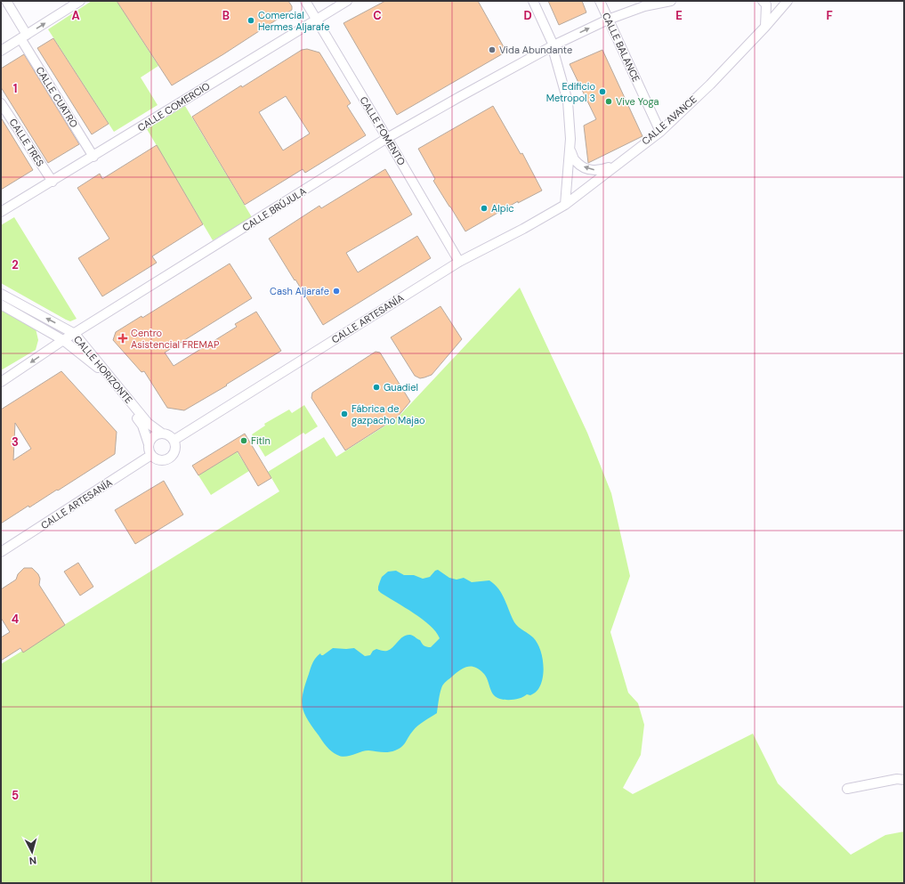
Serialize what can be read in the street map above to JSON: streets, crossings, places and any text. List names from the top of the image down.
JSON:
{
  "streets": {
    "street": [
      "CALLE BALANCE",
      "CALLE CUATRO",
      "CALLE COMERCIO",
      "CALLE AVANCE",
      "CALLE FOMENTO",
      "CALLE TRES",
      "CALLE BRÚJULA",
      "CALLE ARTESANÍA",
      "CALLE HORIZONTE"
    ]
  },
  "crossings": [
    ["CALLE BALANCE", "CALLE AVANCE"],
    ["CALLE CUATRO", "CALLE COMERCIO"],
    ["CALLE COMERCIO", "CALLE FOMENTO"],
    ["CALLE COMERCIO", "CALLE TRES"],
    ["CALLE AVANCE", "CALLE ARTESANÍA"],
    ["CALLE FOMENTO", "CALLE BRÚJULA"],
    ["CALLE FOMENTO", "CALLE ARTESANÍA"],
    ["CALLE BRÚJULA", "CALLE HORIZONTE"],
    ["CALLE ARTESANÍA", "CALLE HORIZONTE"]
  ],
  "places": {
    "other": [
      "Comercial Hermes Aljarafe",
      "Vida Abundante",
      "Edificio Metropol 3",
      "Vive Yoga",
      "Alpic",
      "Cash Aljarafe",
      "Guadiel",
      "Fábrica de gazpacho Majao",
      "FitIn"
    ],
    "health": ["Centro Asistencial FREMAP"]
  },
  "north": "bottom",
  "grid": {
    "columns": [
      "A",
      "B",
      "C",
      "D",
      "E",
      "F"
    ],
    "rows": [
      "1",
      "2",
      "3",
      "4",
      "5"
    ]
  }
}
